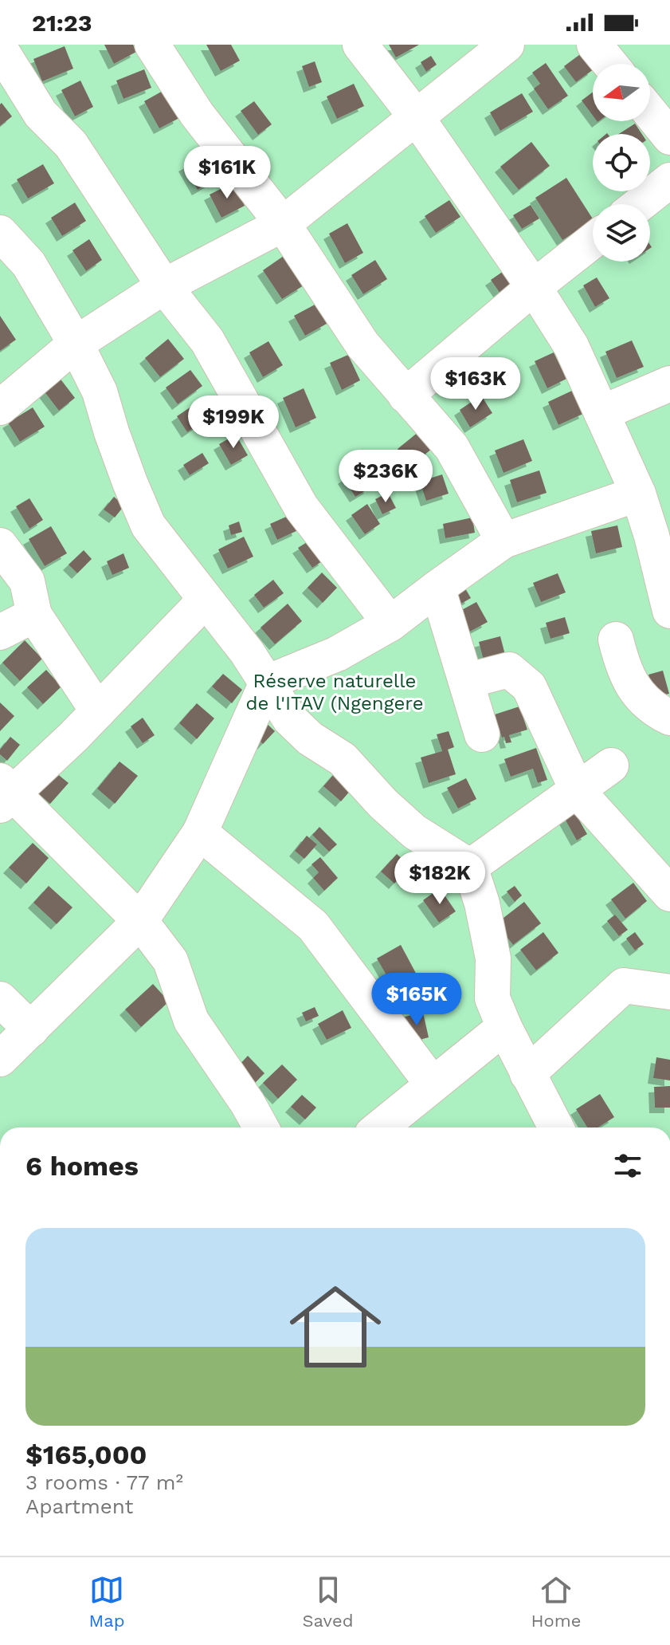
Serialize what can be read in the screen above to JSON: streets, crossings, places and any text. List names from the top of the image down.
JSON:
{
  "parks": ["Réserve naturelle de l'ITAV (Ngengere"],
  "north": "left",
  "page": {
    "status": "21:23",
    "price": [
      "$161K",
      "$163K",
      "$199K",
      "$236K",
      "$182K",
      "$165K"
    ],
    "heading": "6 homes",
    "list": [
      {
        "name": "$165,000",
        "note": "3 rooms · 77 m² · Apartment"
      }
    ],
    "tabs": ["Map", "Saved", "Home"]
  }
}
